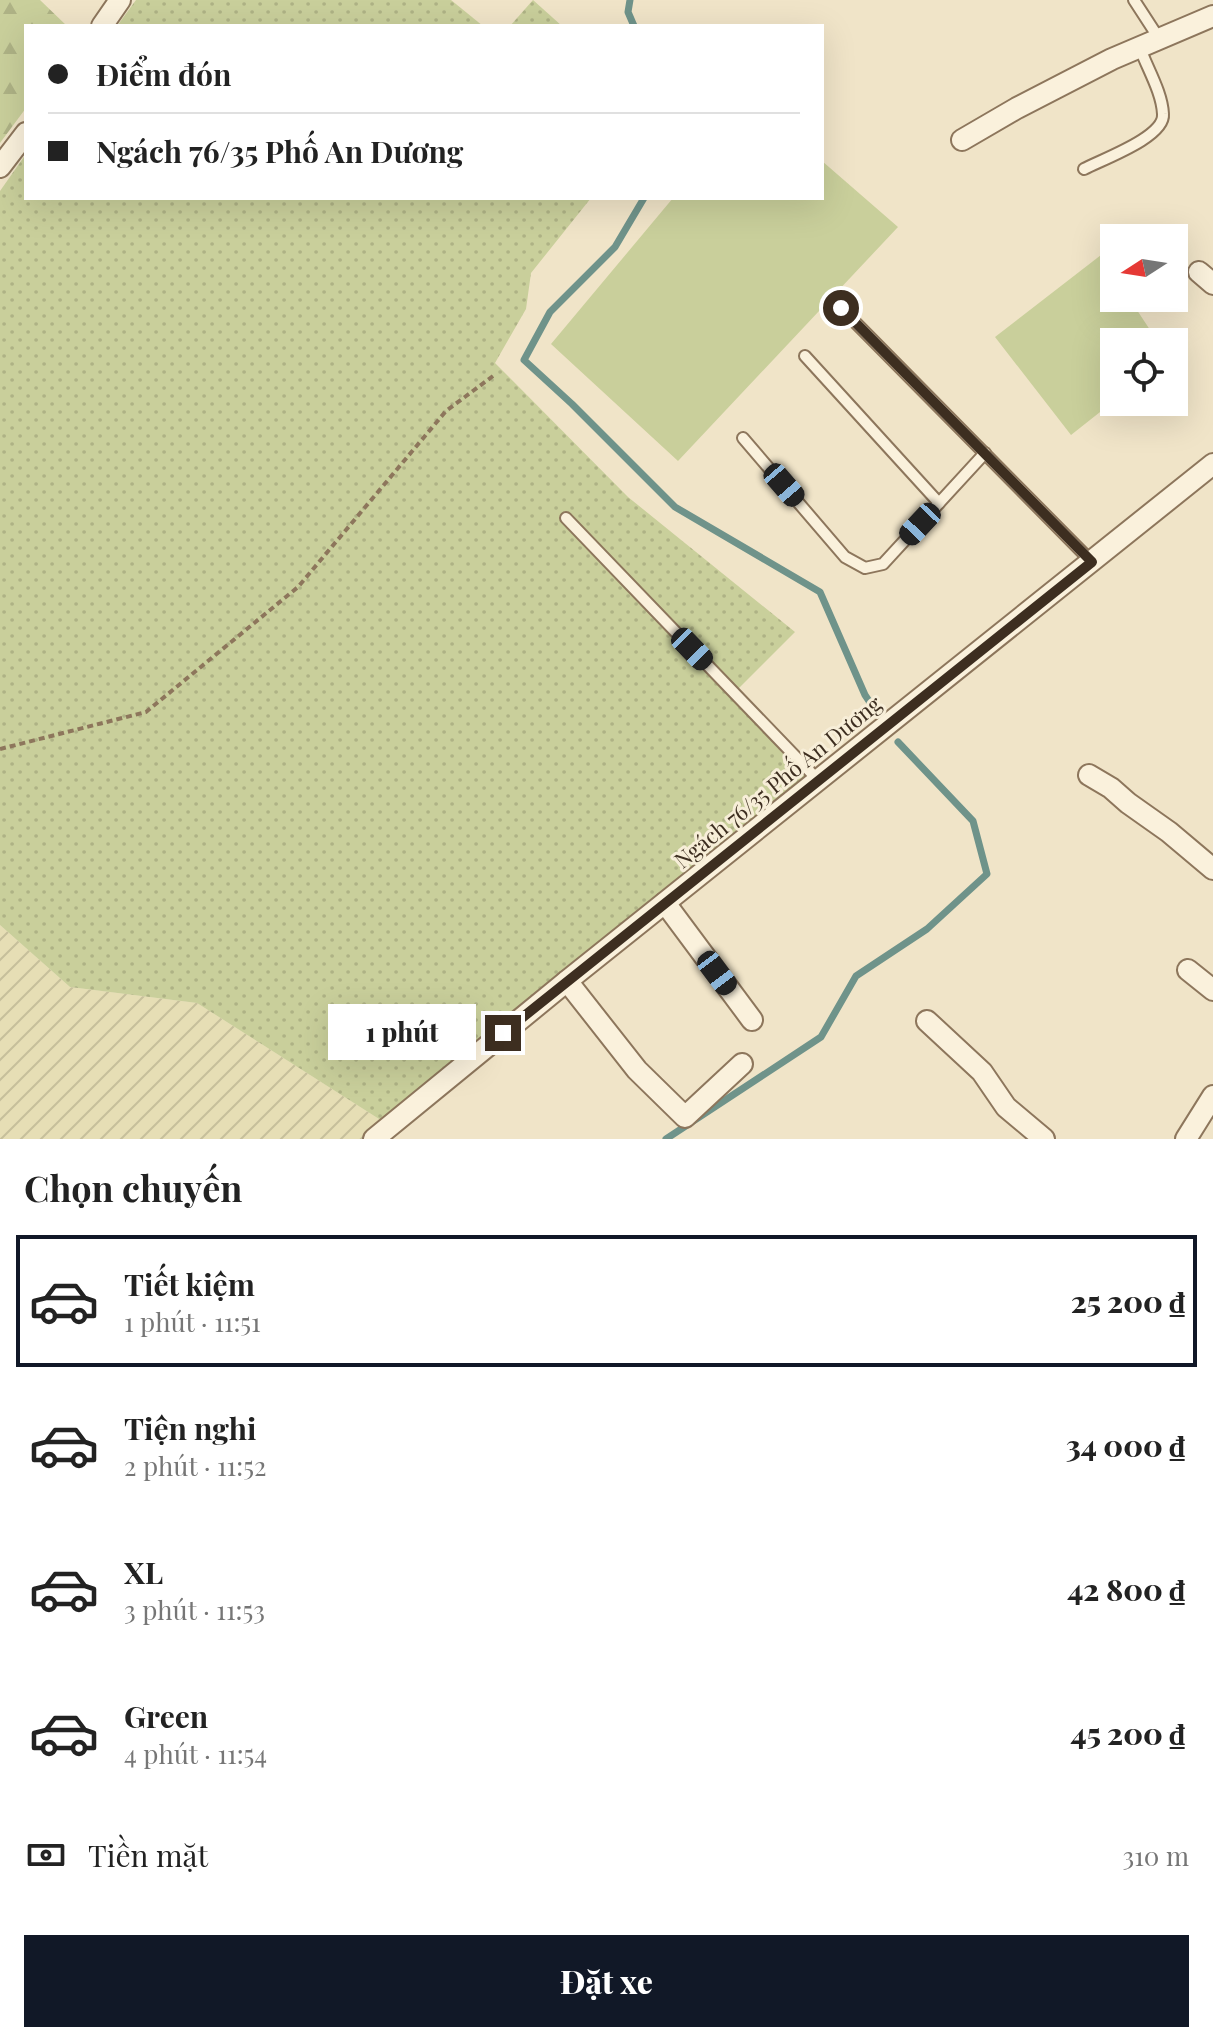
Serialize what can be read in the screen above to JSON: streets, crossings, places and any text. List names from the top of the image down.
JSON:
{
  "streets": {
    "street": ["Ngách 76/35 Phố An Dương"]
  },
  "north": "left",
  "page": {
    "banner": ["Điểm đón", "Ngách 76/35 Phố An Dương"],
    "bubble": "1 phút",
    "heading": "Chọn chuyến",
    "list": [
      {
        "name": "Tiết kiệm",
        "note": "1 phút · 11:51",
        "value": "25 200 ₫"
      },
      {
        "name": "Tiện nghi",
        "note": "2 phút · 11:52",
        "value": "34 000 ₫"
      },
      {
        "name": "XL",
        "note": "3 phút · 11:53",
        "value": "42 800 ₫"
      },
      {
        "name": "Green",
        "note": "4 phút · 11:54",
        "value": "45 200 ₫"
      }
    ],
    "pay": ["Tiền mặt", "310 m"],
    "buttons": "Đặt xe"
  }
}
